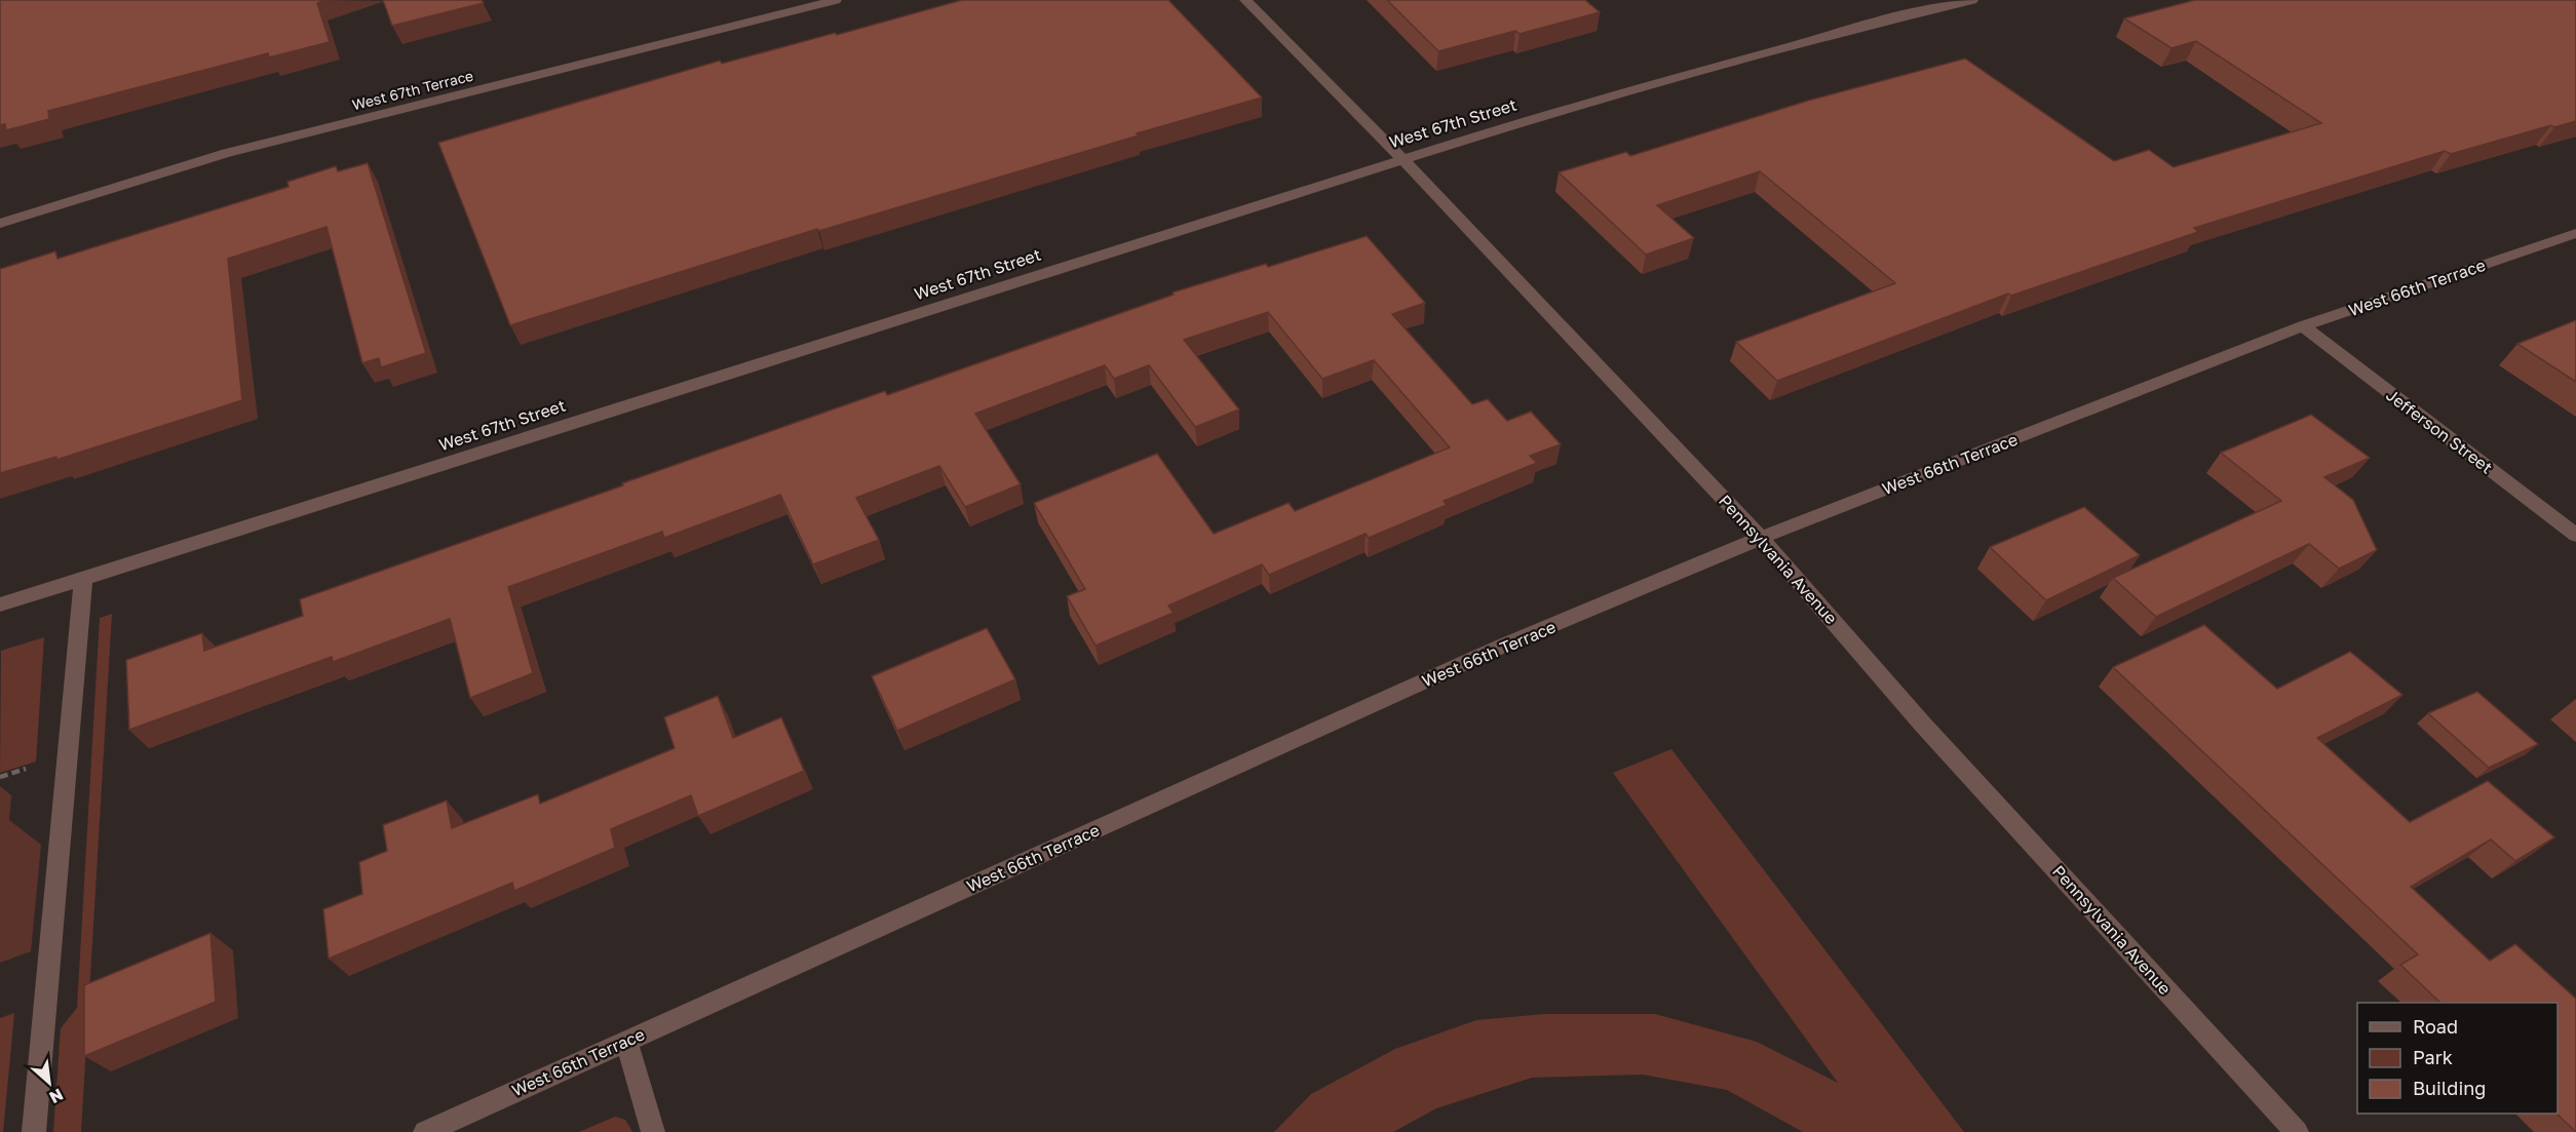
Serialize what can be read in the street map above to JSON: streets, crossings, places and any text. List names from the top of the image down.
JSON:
{
  "streets": {
    "street": [
      "West 67th Terrace",
      "West 67th Street",
      "West 66th Terrace",
      "Jefferson Street",
      "Pennsylvania Avenue"
    ]
  },
  "crossings": [
    ["West 67th Street", "Pennsylvania Avenue"],
    ["West 66th Terrace", "Jefferson Street"],
    ["West 66th Terrace", "Pennsylvania Avenue"]
  ],
  "legend": ["Road", "Park", "Building"],
  "north": "bottom right"
}
